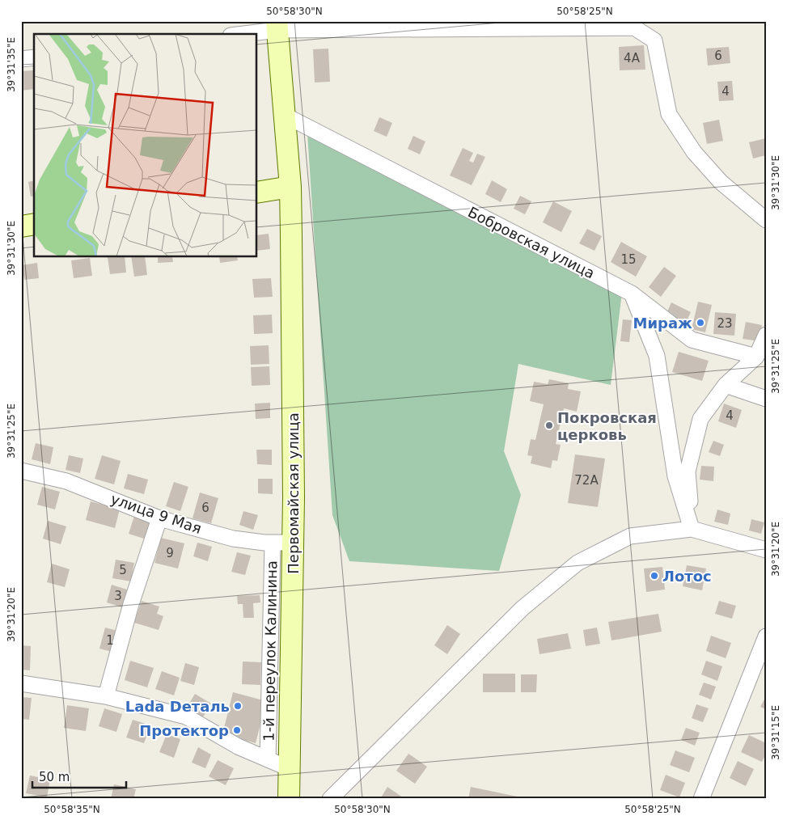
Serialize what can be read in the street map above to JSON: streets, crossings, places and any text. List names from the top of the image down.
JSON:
{
  "streets": {
    "main road": ["Первомайская улица"],
    "street": ["Бобровская улица", "улица 9 Мая", "1-й переулок Калинина"]
  },
  "crossings": [
    ["Бобровская улица", "Первомайская улица"],
    ["Первомайская улица", "улица 9 Мая"],
    ["Первомайская улица", "1-й переулок Калинина"],
    ["улица 9 Мая", "1-й переулок Калинина"]
  ],
  "places": [
    "Мираж",
    "Покровская церковь",
    "Лотос",
    "Lada Dеталь",
    "Протектор"
  ],
  "house_numbers": [
    "6",
    "4А",
    "4",
    "15",
    "23",
    "4",
    "72А",
    "6",
    "9",
    "5",
    "3",
    "1"
  ],
  "scale_bar": "50 m",
  "coordinates": [
    "50°58'30\"N",
    "50°58'25\"N",
    "39°31'35\"E",
    "39°31'30\"E",
    "39°31'25\"E",
    "39°31'20\"E",
    "39°31'15\"E",
    "50°58'35\"N"
  ]
}
